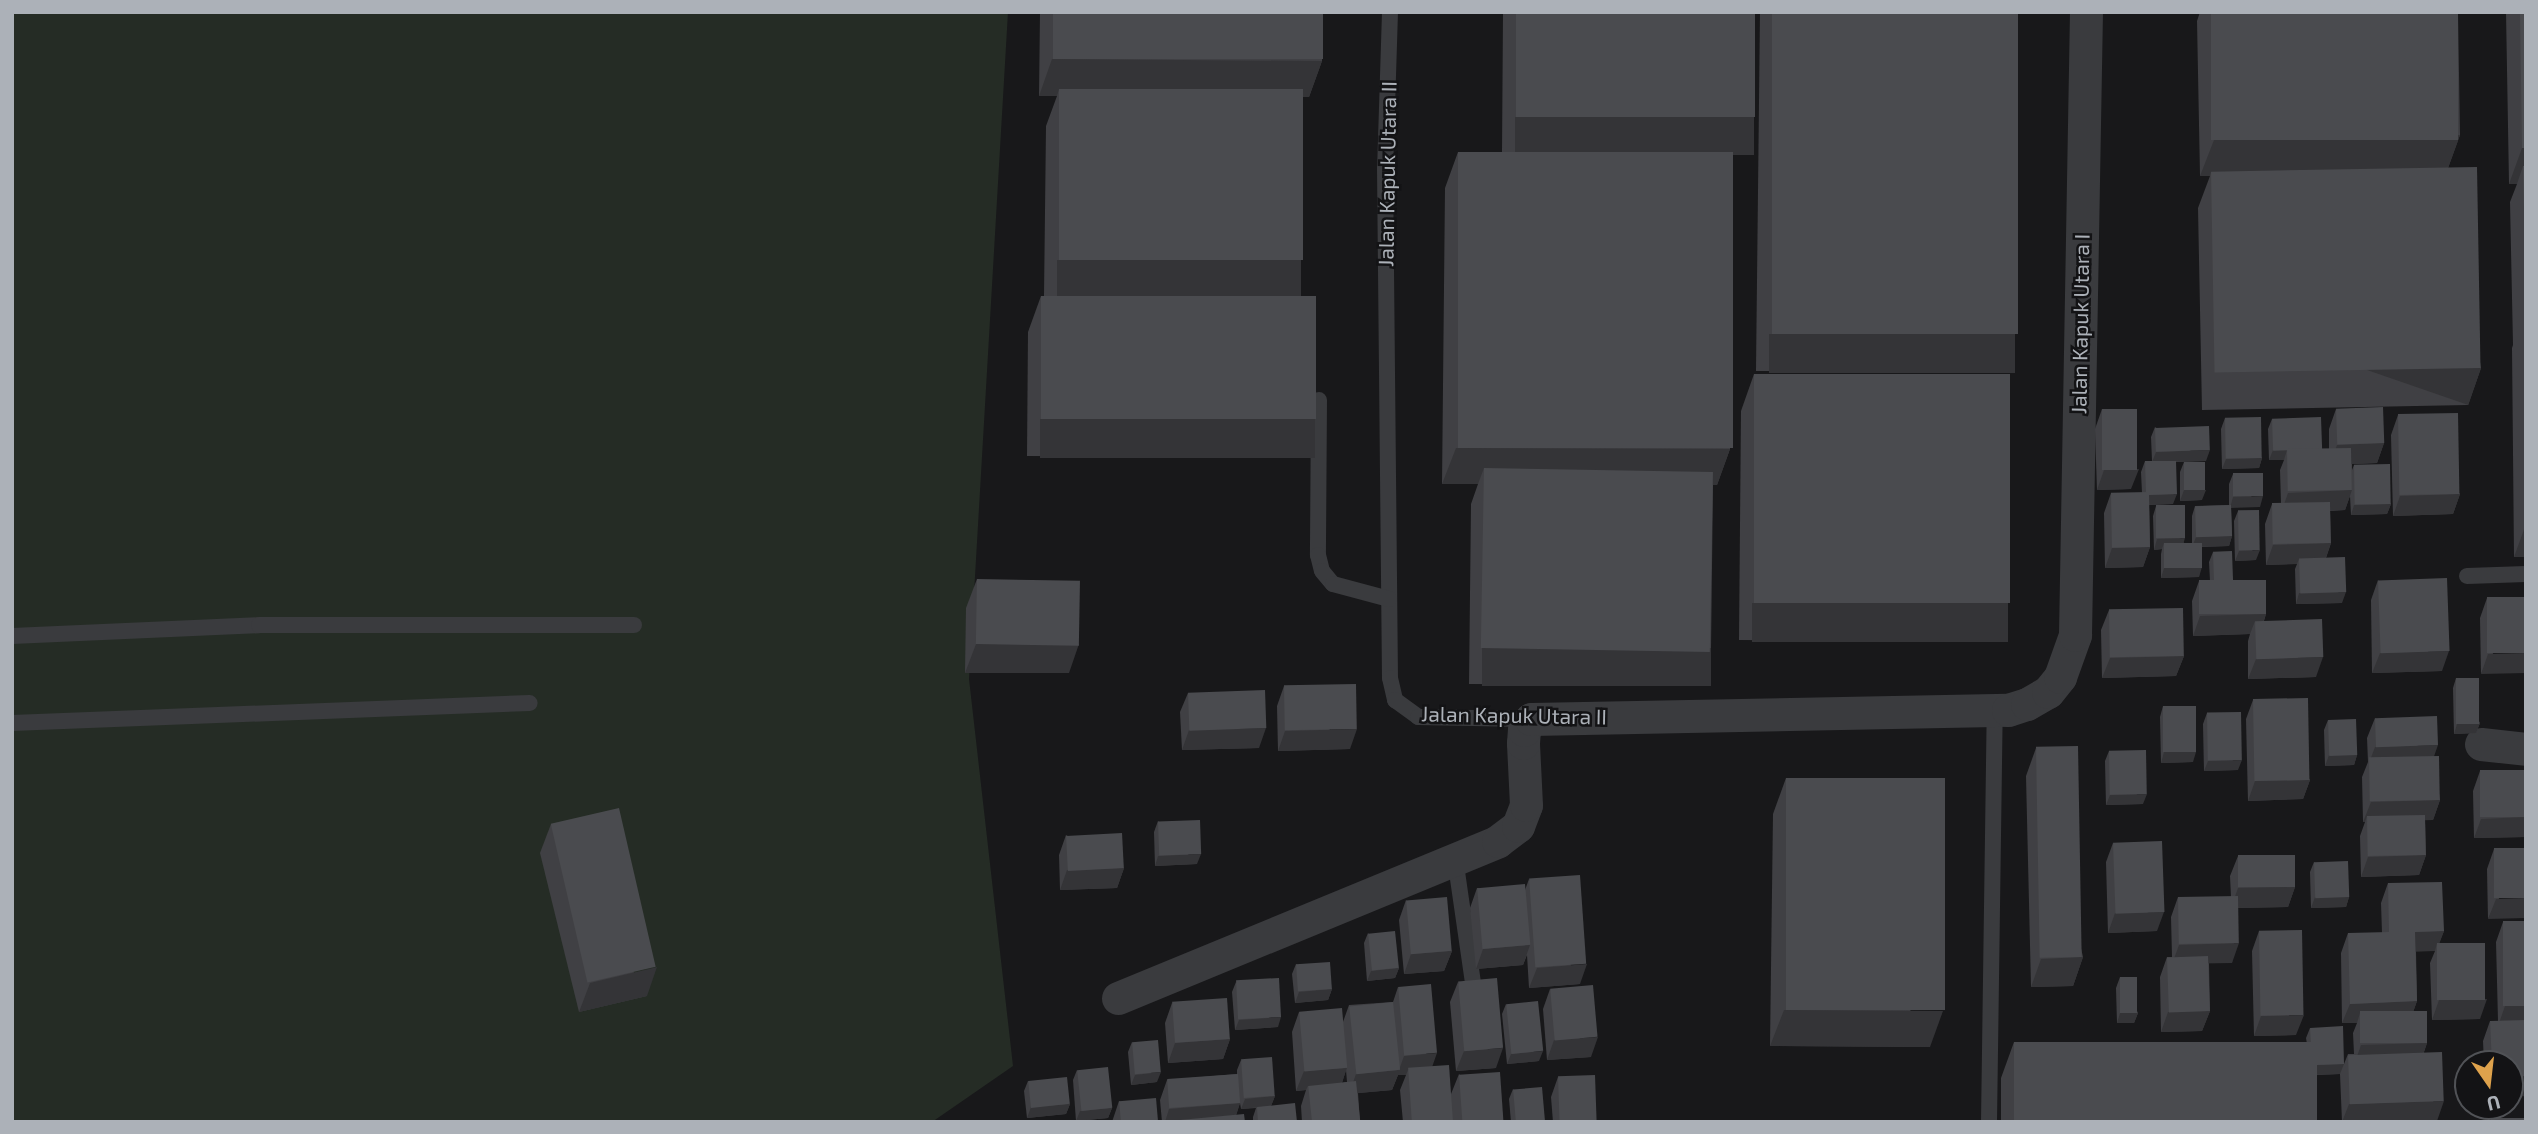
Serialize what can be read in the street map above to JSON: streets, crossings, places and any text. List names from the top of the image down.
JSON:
{
  "streets": {
    "street": ["Jalan Kapuk Utara II", "Jalan Kapuk Utara I"]
  },
  "crossings": [
    ["Jalan Kapuk Utara II", "Jalan Kapuk Utara I"]
  ],
  "north": "bottom"
}
